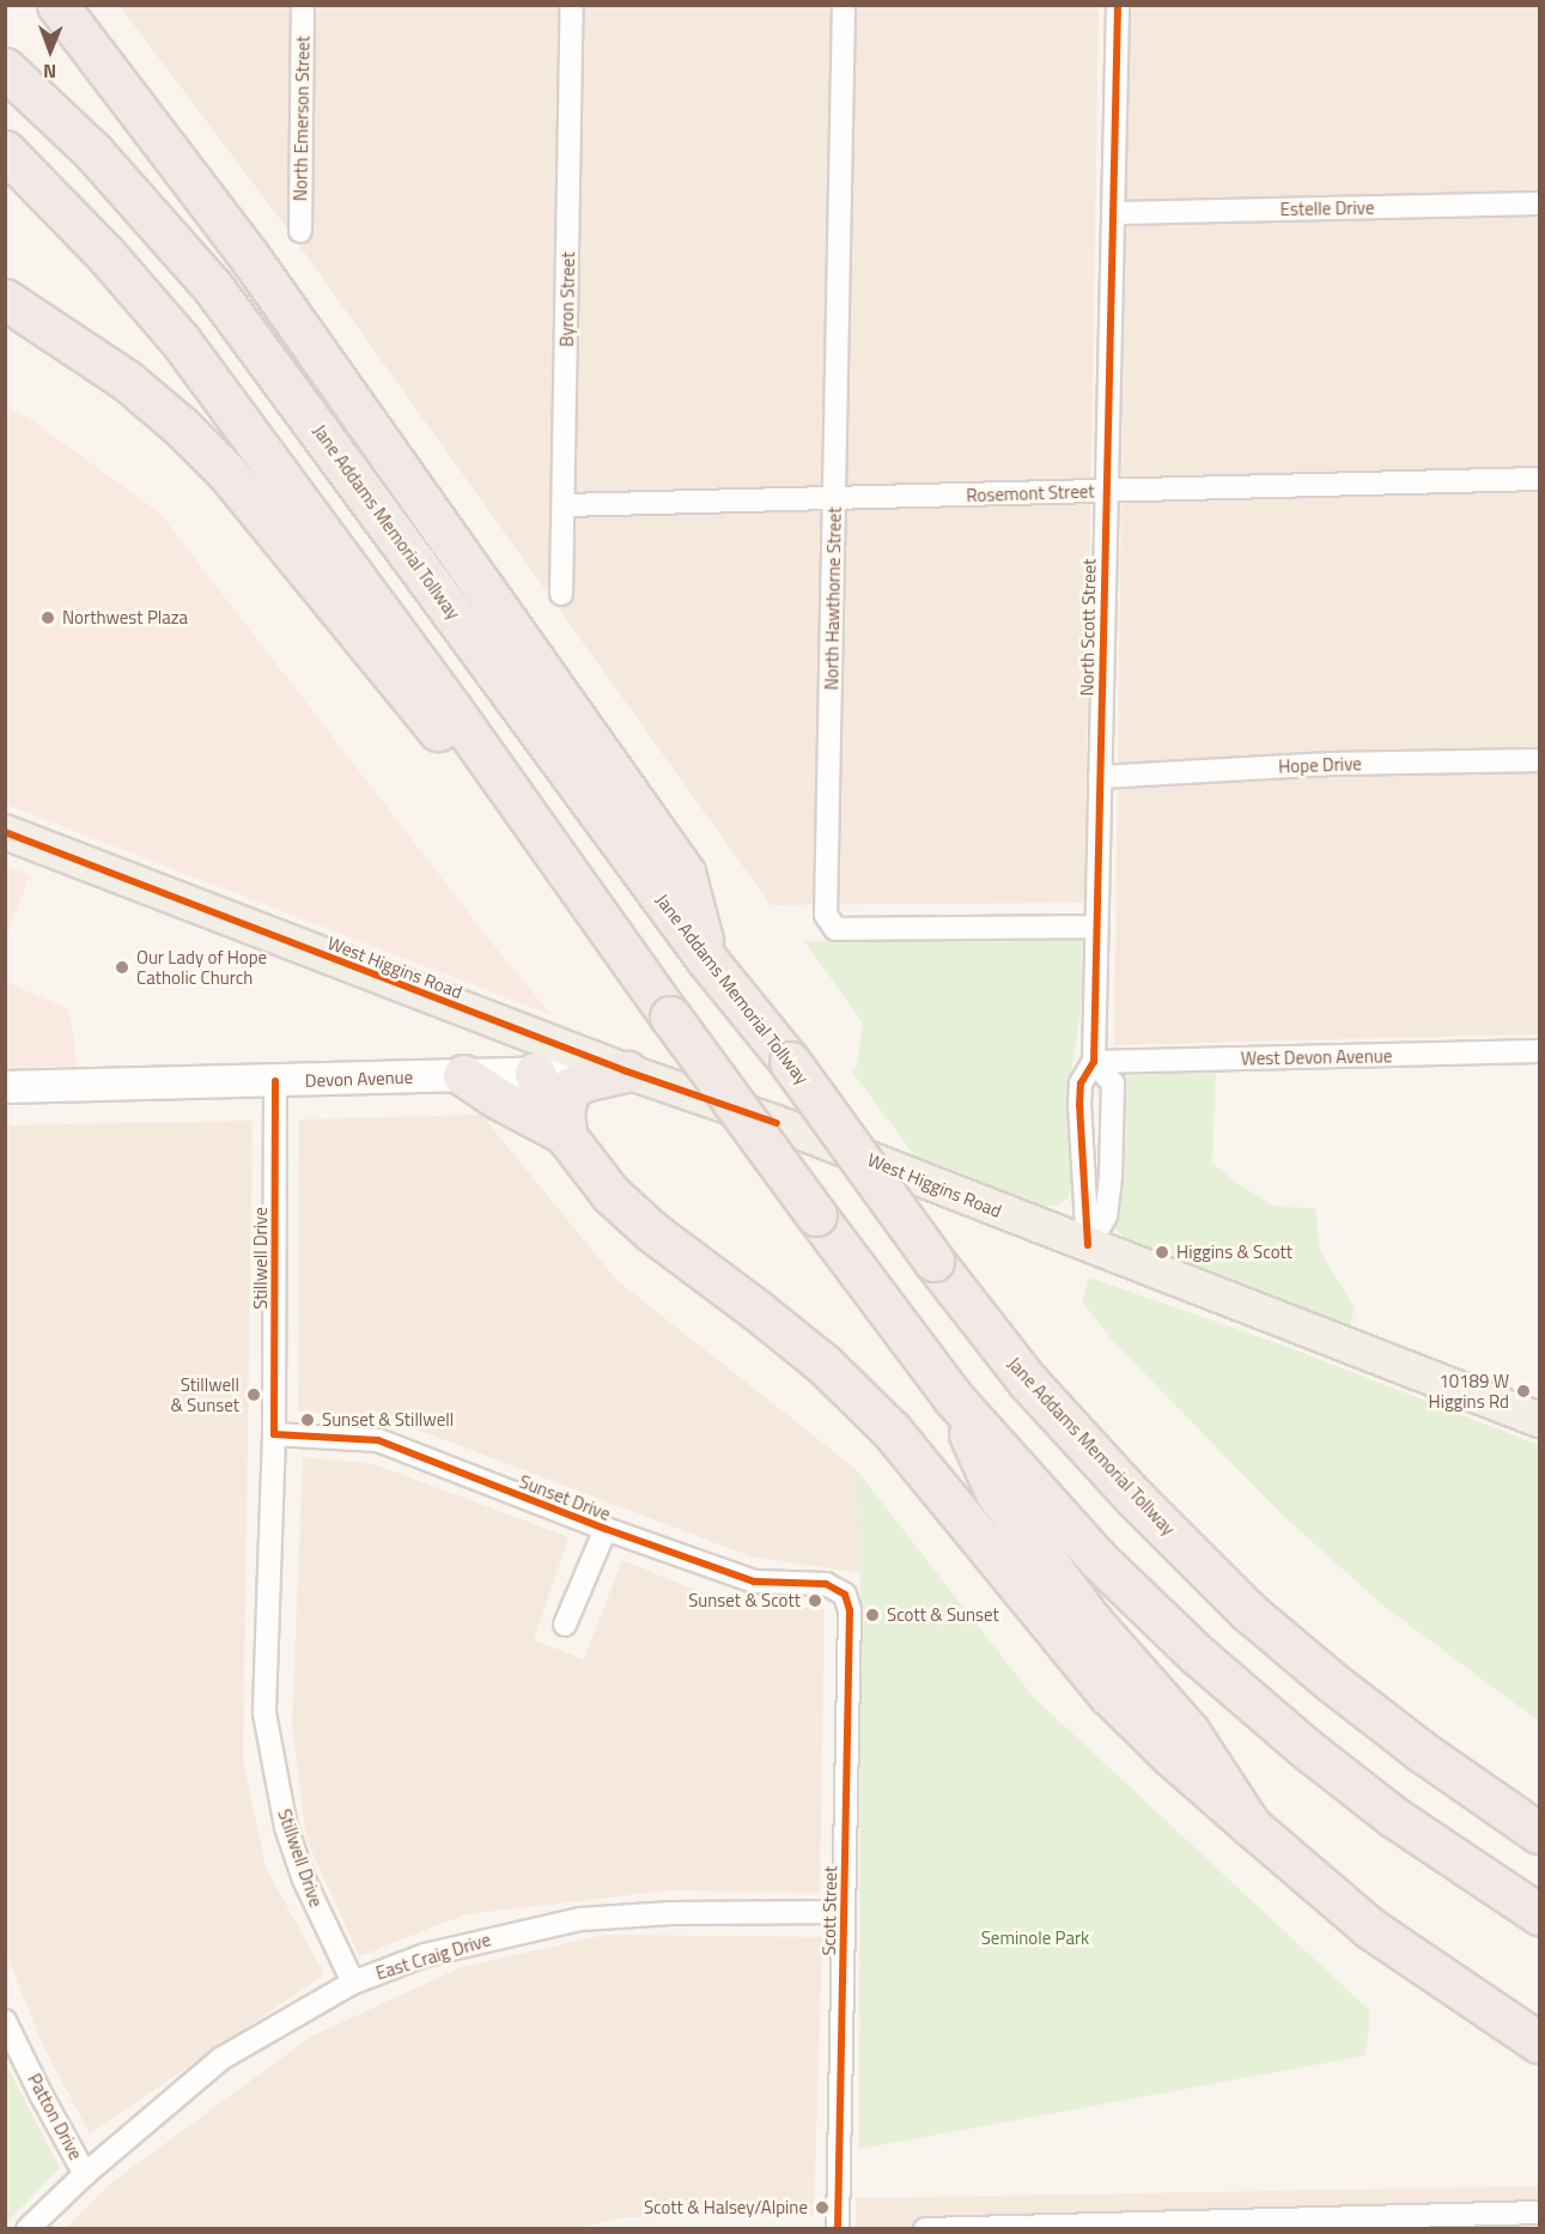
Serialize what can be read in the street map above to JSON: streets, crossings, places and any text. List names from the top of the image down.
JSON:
{
  "streets": {
    "highway": ["Jane Addams Memorial Tollway"],
    "main road": ["West Higgins Road", "Devon Avenue"],
    "street": [
      "North Emerson Street",
      "Estelle Drive",
      "Byron Street",
      "Rosemont Street",
      "North Hawthorne Street",
      "North Scott Street",
      "Hope Drive",
      "West Devon Avenue",
      "Stillwell Drive",
      "Sunset Drive",
      "Scott Street",
      "East Craig Drive",
      "Patton Drive"
    ]
  },
  "crossings": [
    ["Estelle Drive", "North Scott Street"],
    ["Byron Street", "Rosemont Street"],
    ["Rosemont Street", "North Hawthorne Street"],
    ["Rosemont Street", "North Scott Street"],
    ["North Hawthorne Street", "North Scott Street"],
    ["North Scott Street", "Hope Drive"],
    ["North Scott Street", "West Higgins Road"],
    ["North Scott Street", "West Devon Avenue"],
    ["West Higgins Road", "Devon Avenue"],
    ["Devon Avenue", "Stillwell Drive"],
    ["Stillwell Drive", "Sunset Drive"],
    ["Stillwell Drive", "East Craig Drive"],
    ["Sunset Drive", "Scott Street"],
    ["Scott Street", "East Craig Drive"],
    ["East Craig Drive", "Patton Drive"]
  ],
  "parks": ["Seminole Park"],
  "places": [
    "Northwest Plaza",
    "Our Lady of Hope Catholic Church",
    "Higgins & Scott",
    "10189 W Higgins Rd",
    "Stillwell & Sunset",
    "Sunset & Stillwell",
    "Sunset & Scott",
    "Scott & Sunset",
    "Scott & Halsey/Alpine"
  ],
  "north": "bottom"
}
